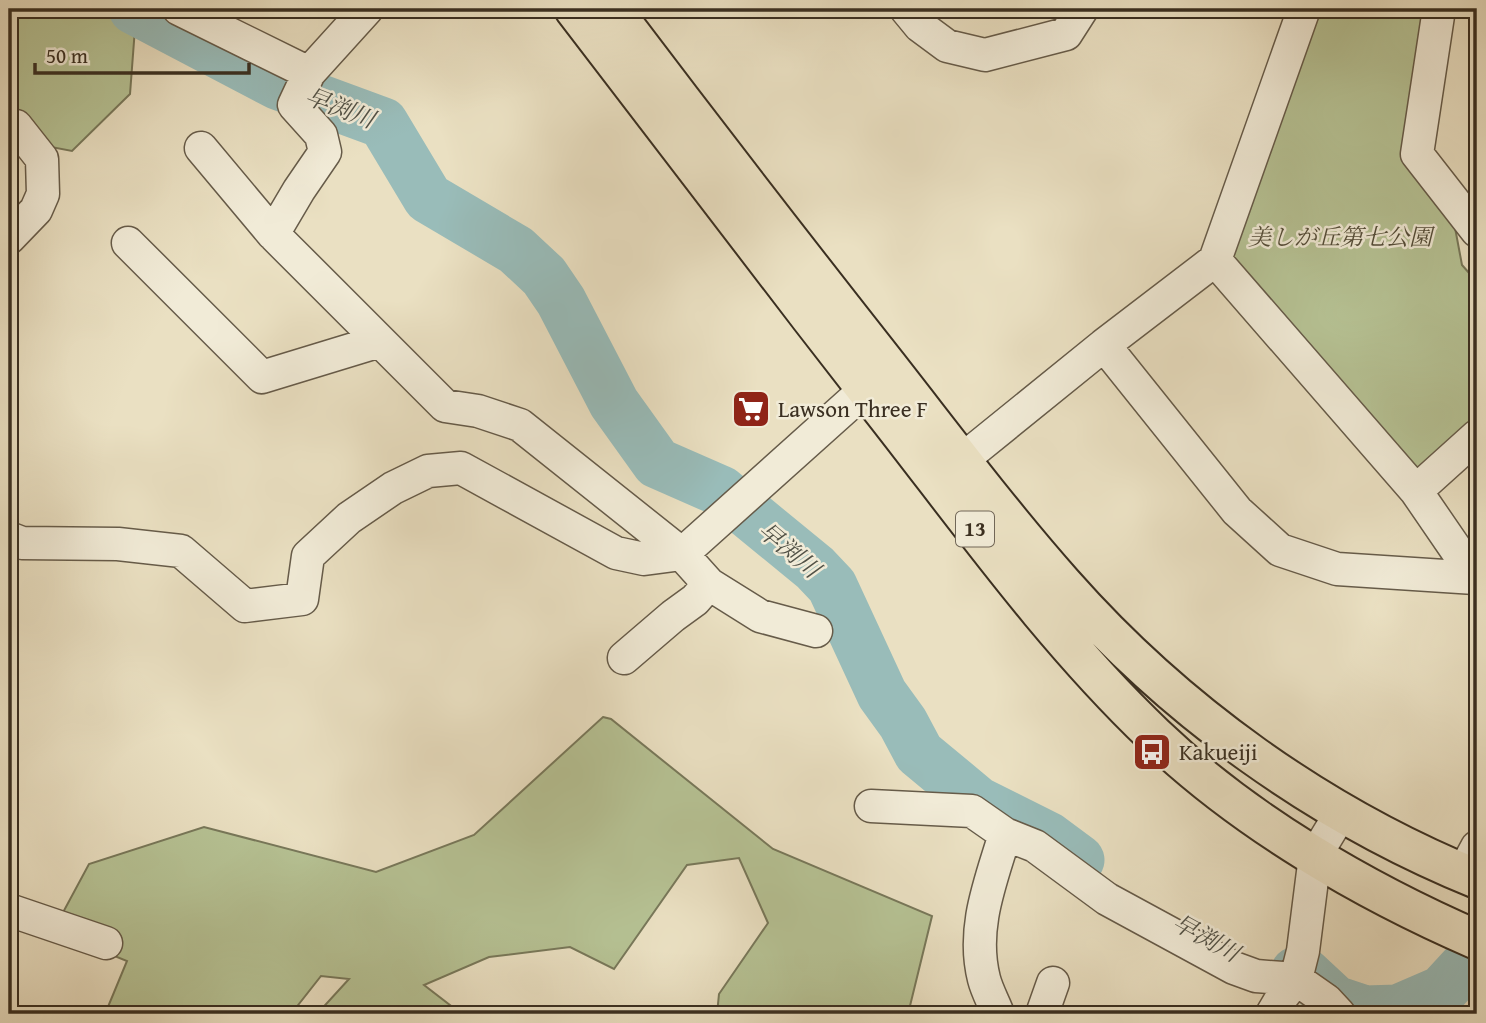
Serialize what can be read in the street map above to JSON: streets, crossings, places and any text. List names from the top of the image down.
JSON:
{
  "streets": {
    "main road": ["13"]
  },
  "water": ["早渕川"],
  "parks": ["美しが丘第七公園"],
  "places": {
    "supermarket": ["Lawson Three F"],
    "bus stop": ["Kakueiji"]
  },
  "scale_bar": "50 m"
}
